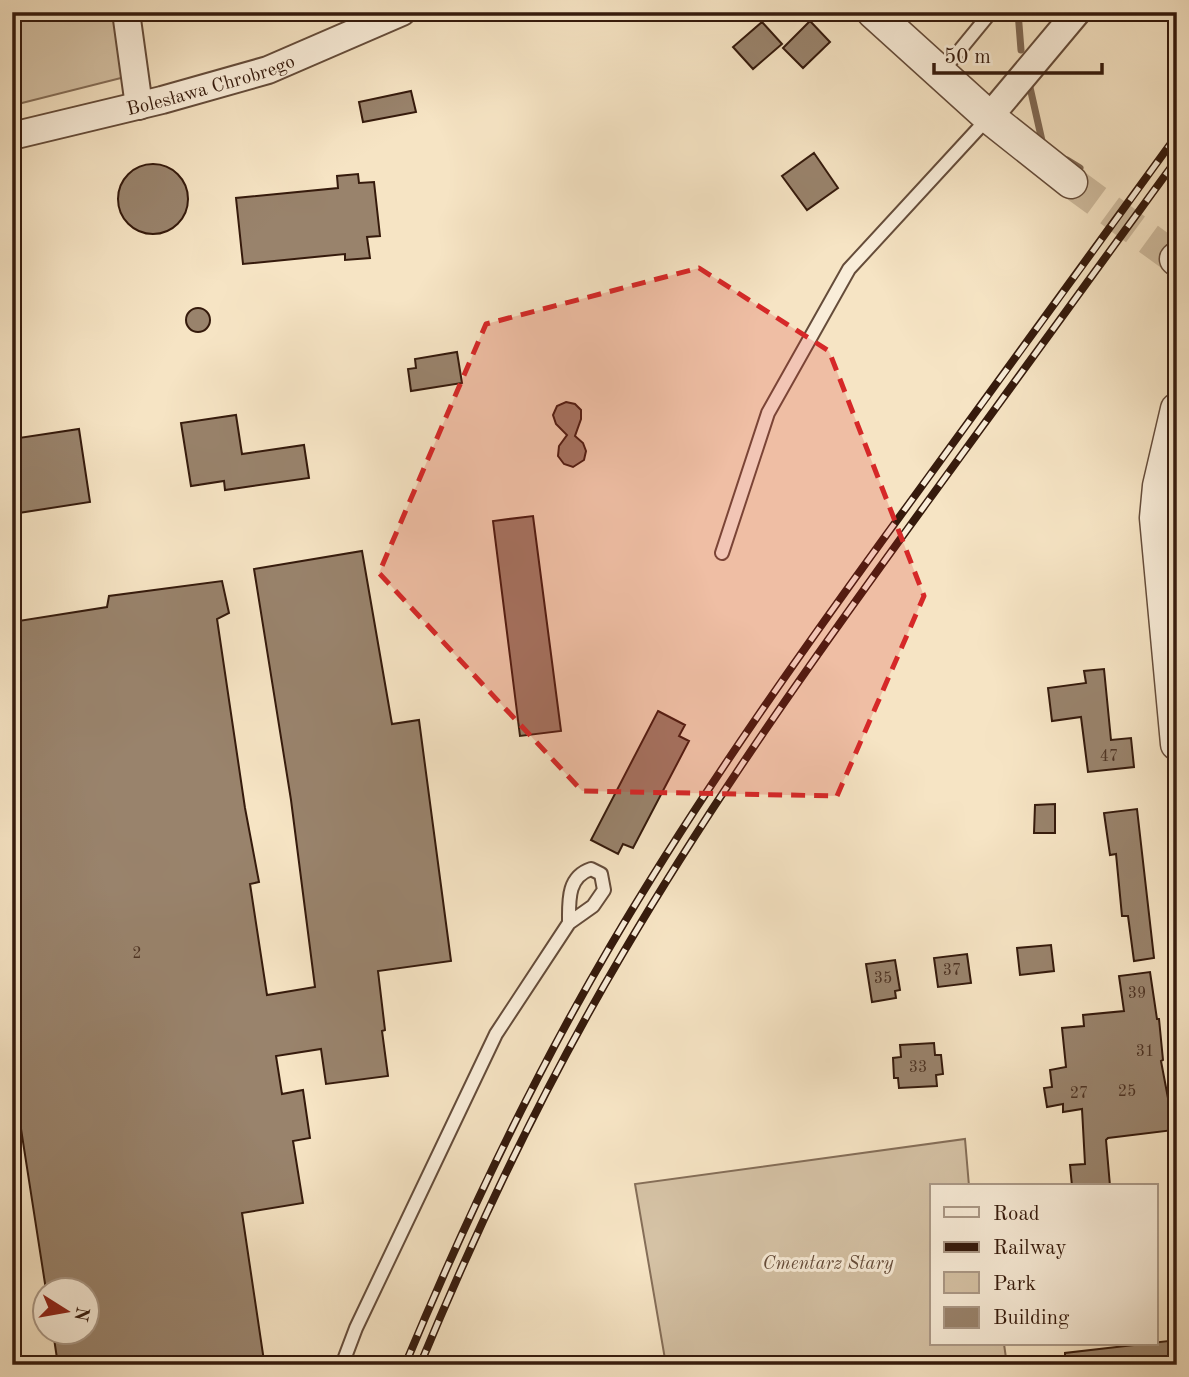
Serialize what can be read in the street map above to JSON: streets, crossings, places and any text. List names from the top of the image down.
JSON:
{
  "streets": {
    "street": ["Bolesława Chrobrego"]
  },
  "parks": ["Cmentarz Stary"],
  "house_numbers": [
    "47",
    "2",
    "37",
    "35",
    "39",
    "31",
    "33",
    "25",
    "27"
  ],
  "legend": [
    "Road",
    "Railway",
    "Park",
    "Building"
  ],
  "scale_bar": "50 m",
  "north": "right"
}
